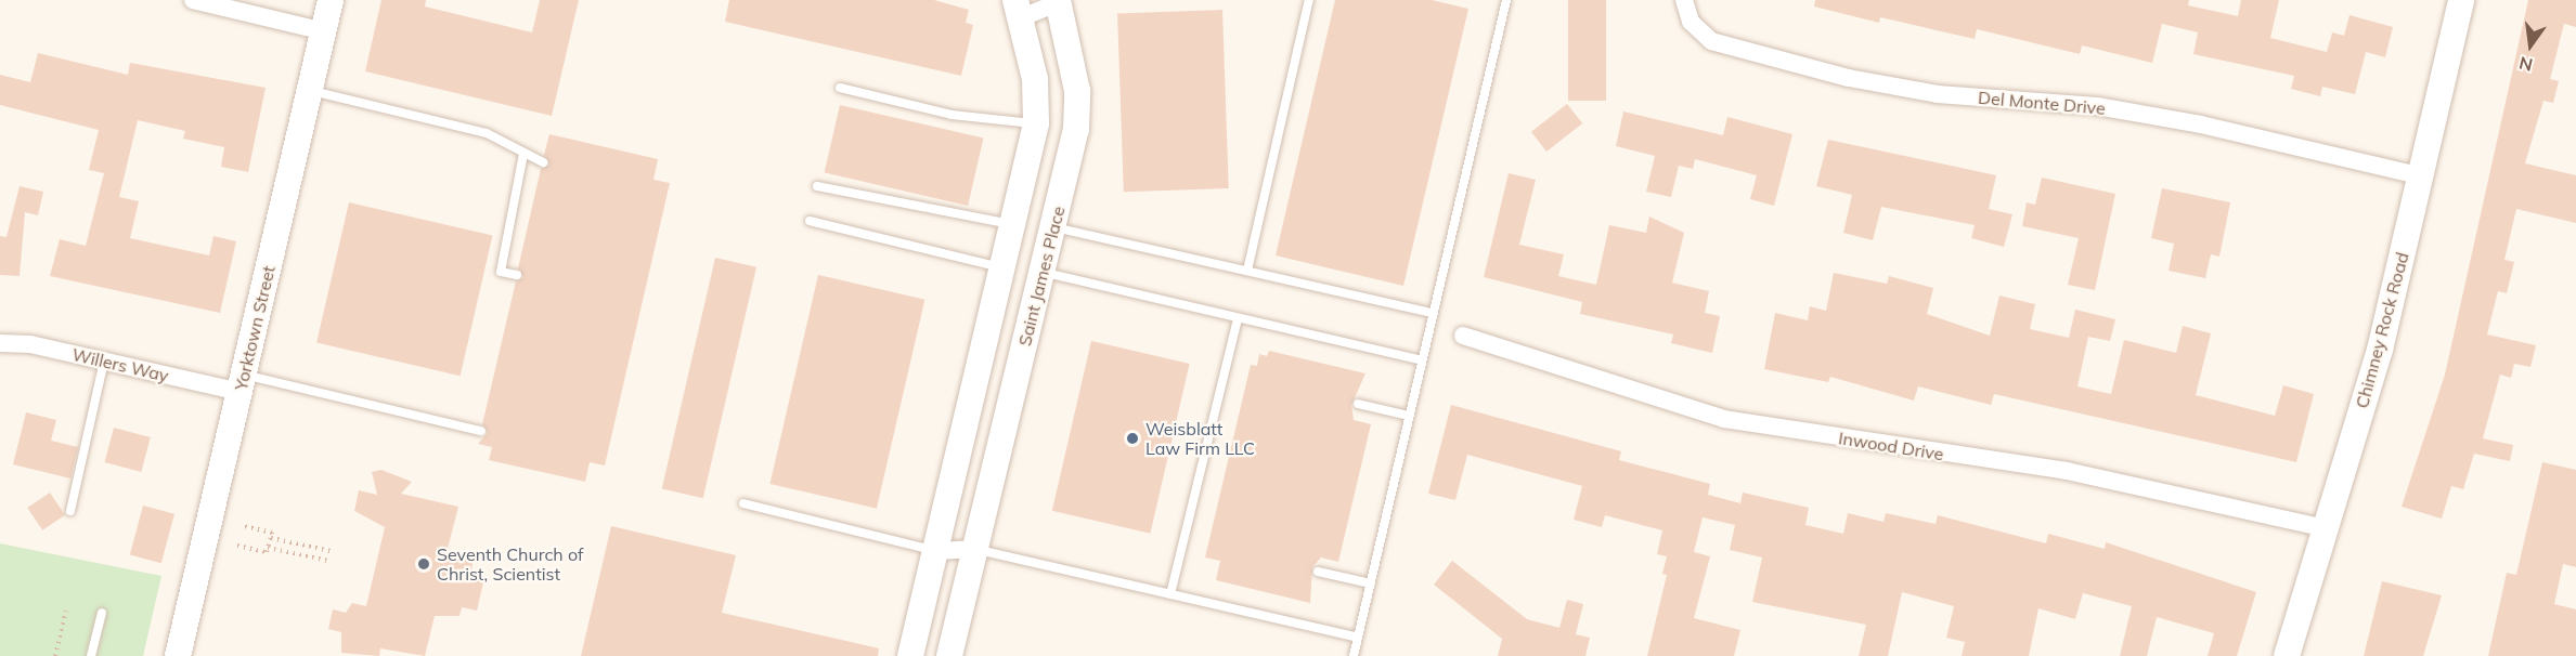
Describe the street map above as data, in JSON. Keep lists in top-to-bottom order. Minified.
{"streets":{"street":["Del Monte Drive","Saint James Place","Yorktown Street","Chimney Rock Road","Willers Way","Inwood Drive"]},"crossings":[["Del Monte Drive","Chimney Rock Road"],["Yorktown Street","Willers Way"],["Chimney Rock Road","Inwood Drive"]],"places":["Weisblatt Law Firm LLC","Seventh Church of Christ, Scientist"],"north":"bottom"}
